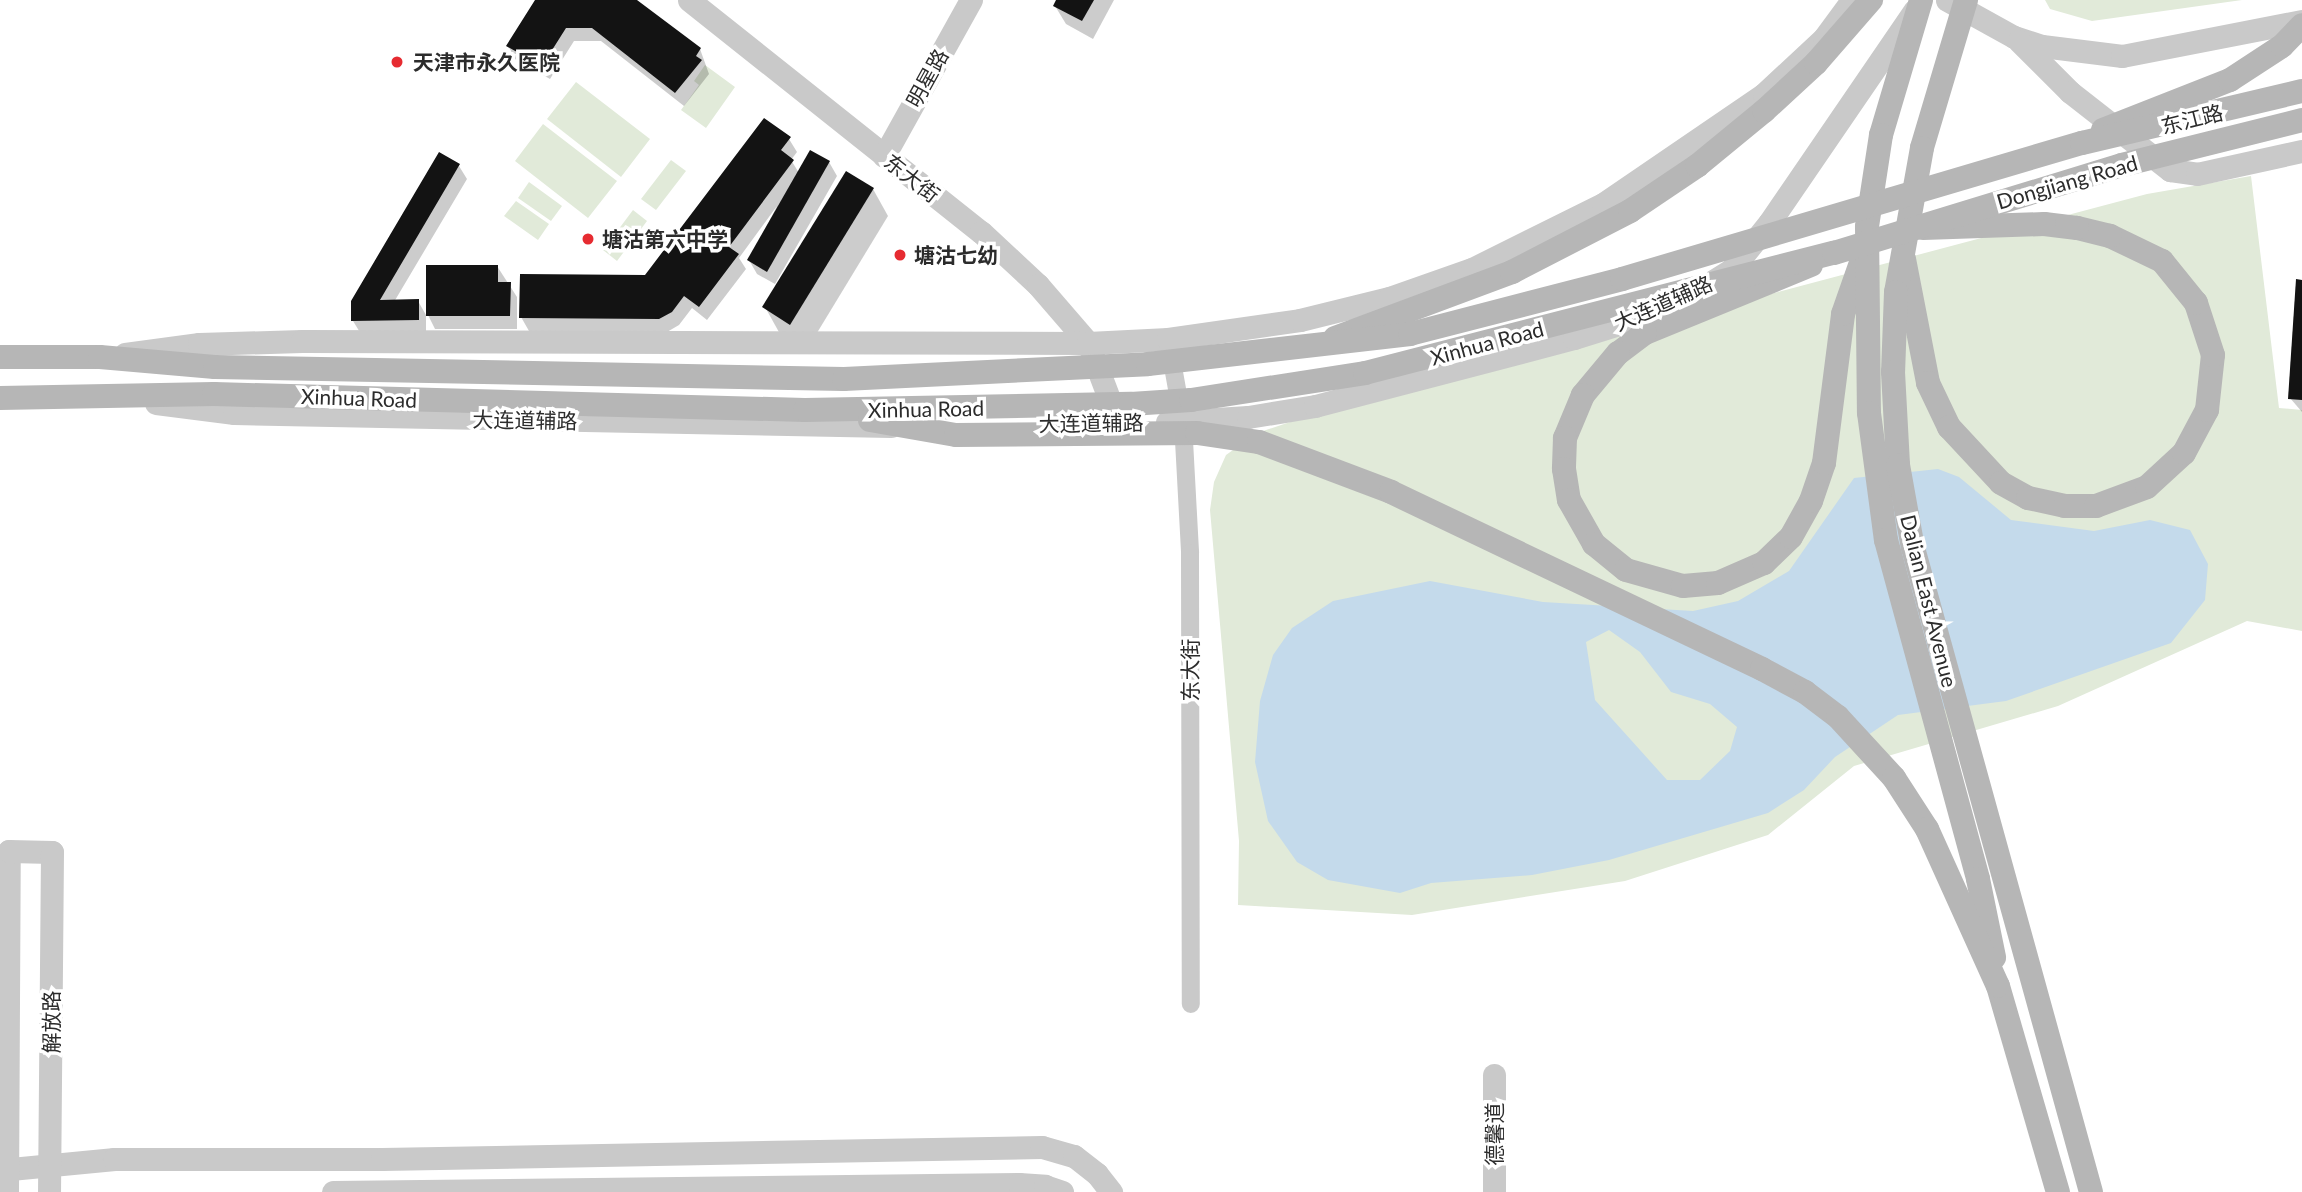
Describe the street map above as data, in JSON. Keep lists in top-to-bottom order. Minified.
{"streets":{"main road":["东江路","Dongjiang Road","Xinhua Road","Dalian East Avenue"],"street":["明星路","东大街","大连道辅路","解放路","德馨道"]},"crossings":[["明星路","东大街"],["东江路","Dongjiang Road"],["东大街","大连道辅路"],["Dongjiang Road","Xinhua Road"],["大连道辅路","Xinhua Road"],["大连道辅路","Dalian East Avenue"]],"places":["天津市永久医院","塘沽第六中学","塘沽七幼"]}
